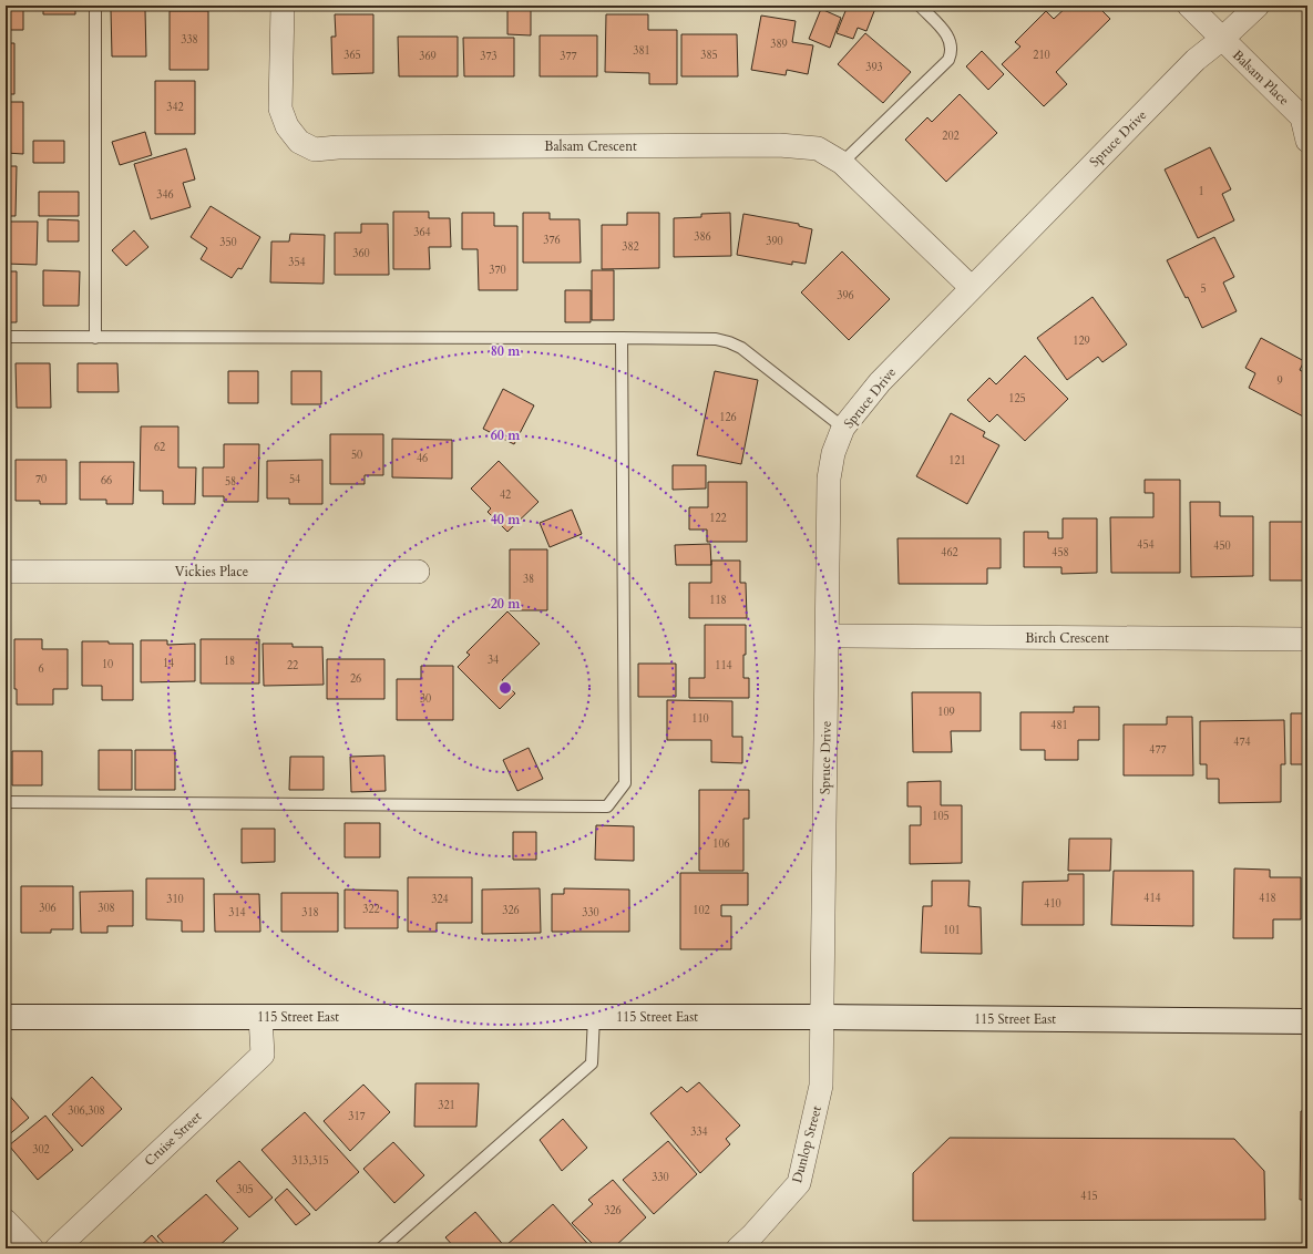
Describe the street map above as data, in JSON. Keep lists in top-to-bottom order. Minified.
{"streets":{"street":["Balsam Place","Spruce Drive","Balsam Crescent","Vickies Place","Birch Crescent","115 Street East","Cruise Street","Dunlop Street"]},"crossings":[["Balsam Place","Spruce Drive"],["Spruce Drive","Balsam Crescent"],["Spruce Drive","Birch Crescent"],["Spruce Drive","115 Street East"],["Spruce Drive","Dunlop Street"],["115 Street East","Cruise Street"],["115 Street East","Dunlop Street"]],"house_numbers":["338","389","381","365","385","210","369","373","377","393","342","202","1","346","364","386","376","390","350","382","360","354","370","5","396","129","9","125","126","62","50","46","121","70","54","66","58","42","122","454","450","462","458","38","118","34","18","14","10","22","114","6","26","30","109","110","481","474","477","105","106","414","418","310","324","410","306","308","322","326","102","314","318","330","101","321","306,308","317","334","302","313,315","330","305","415","326"],"rings":["80 m","60 m","40 m","20 m"]}
